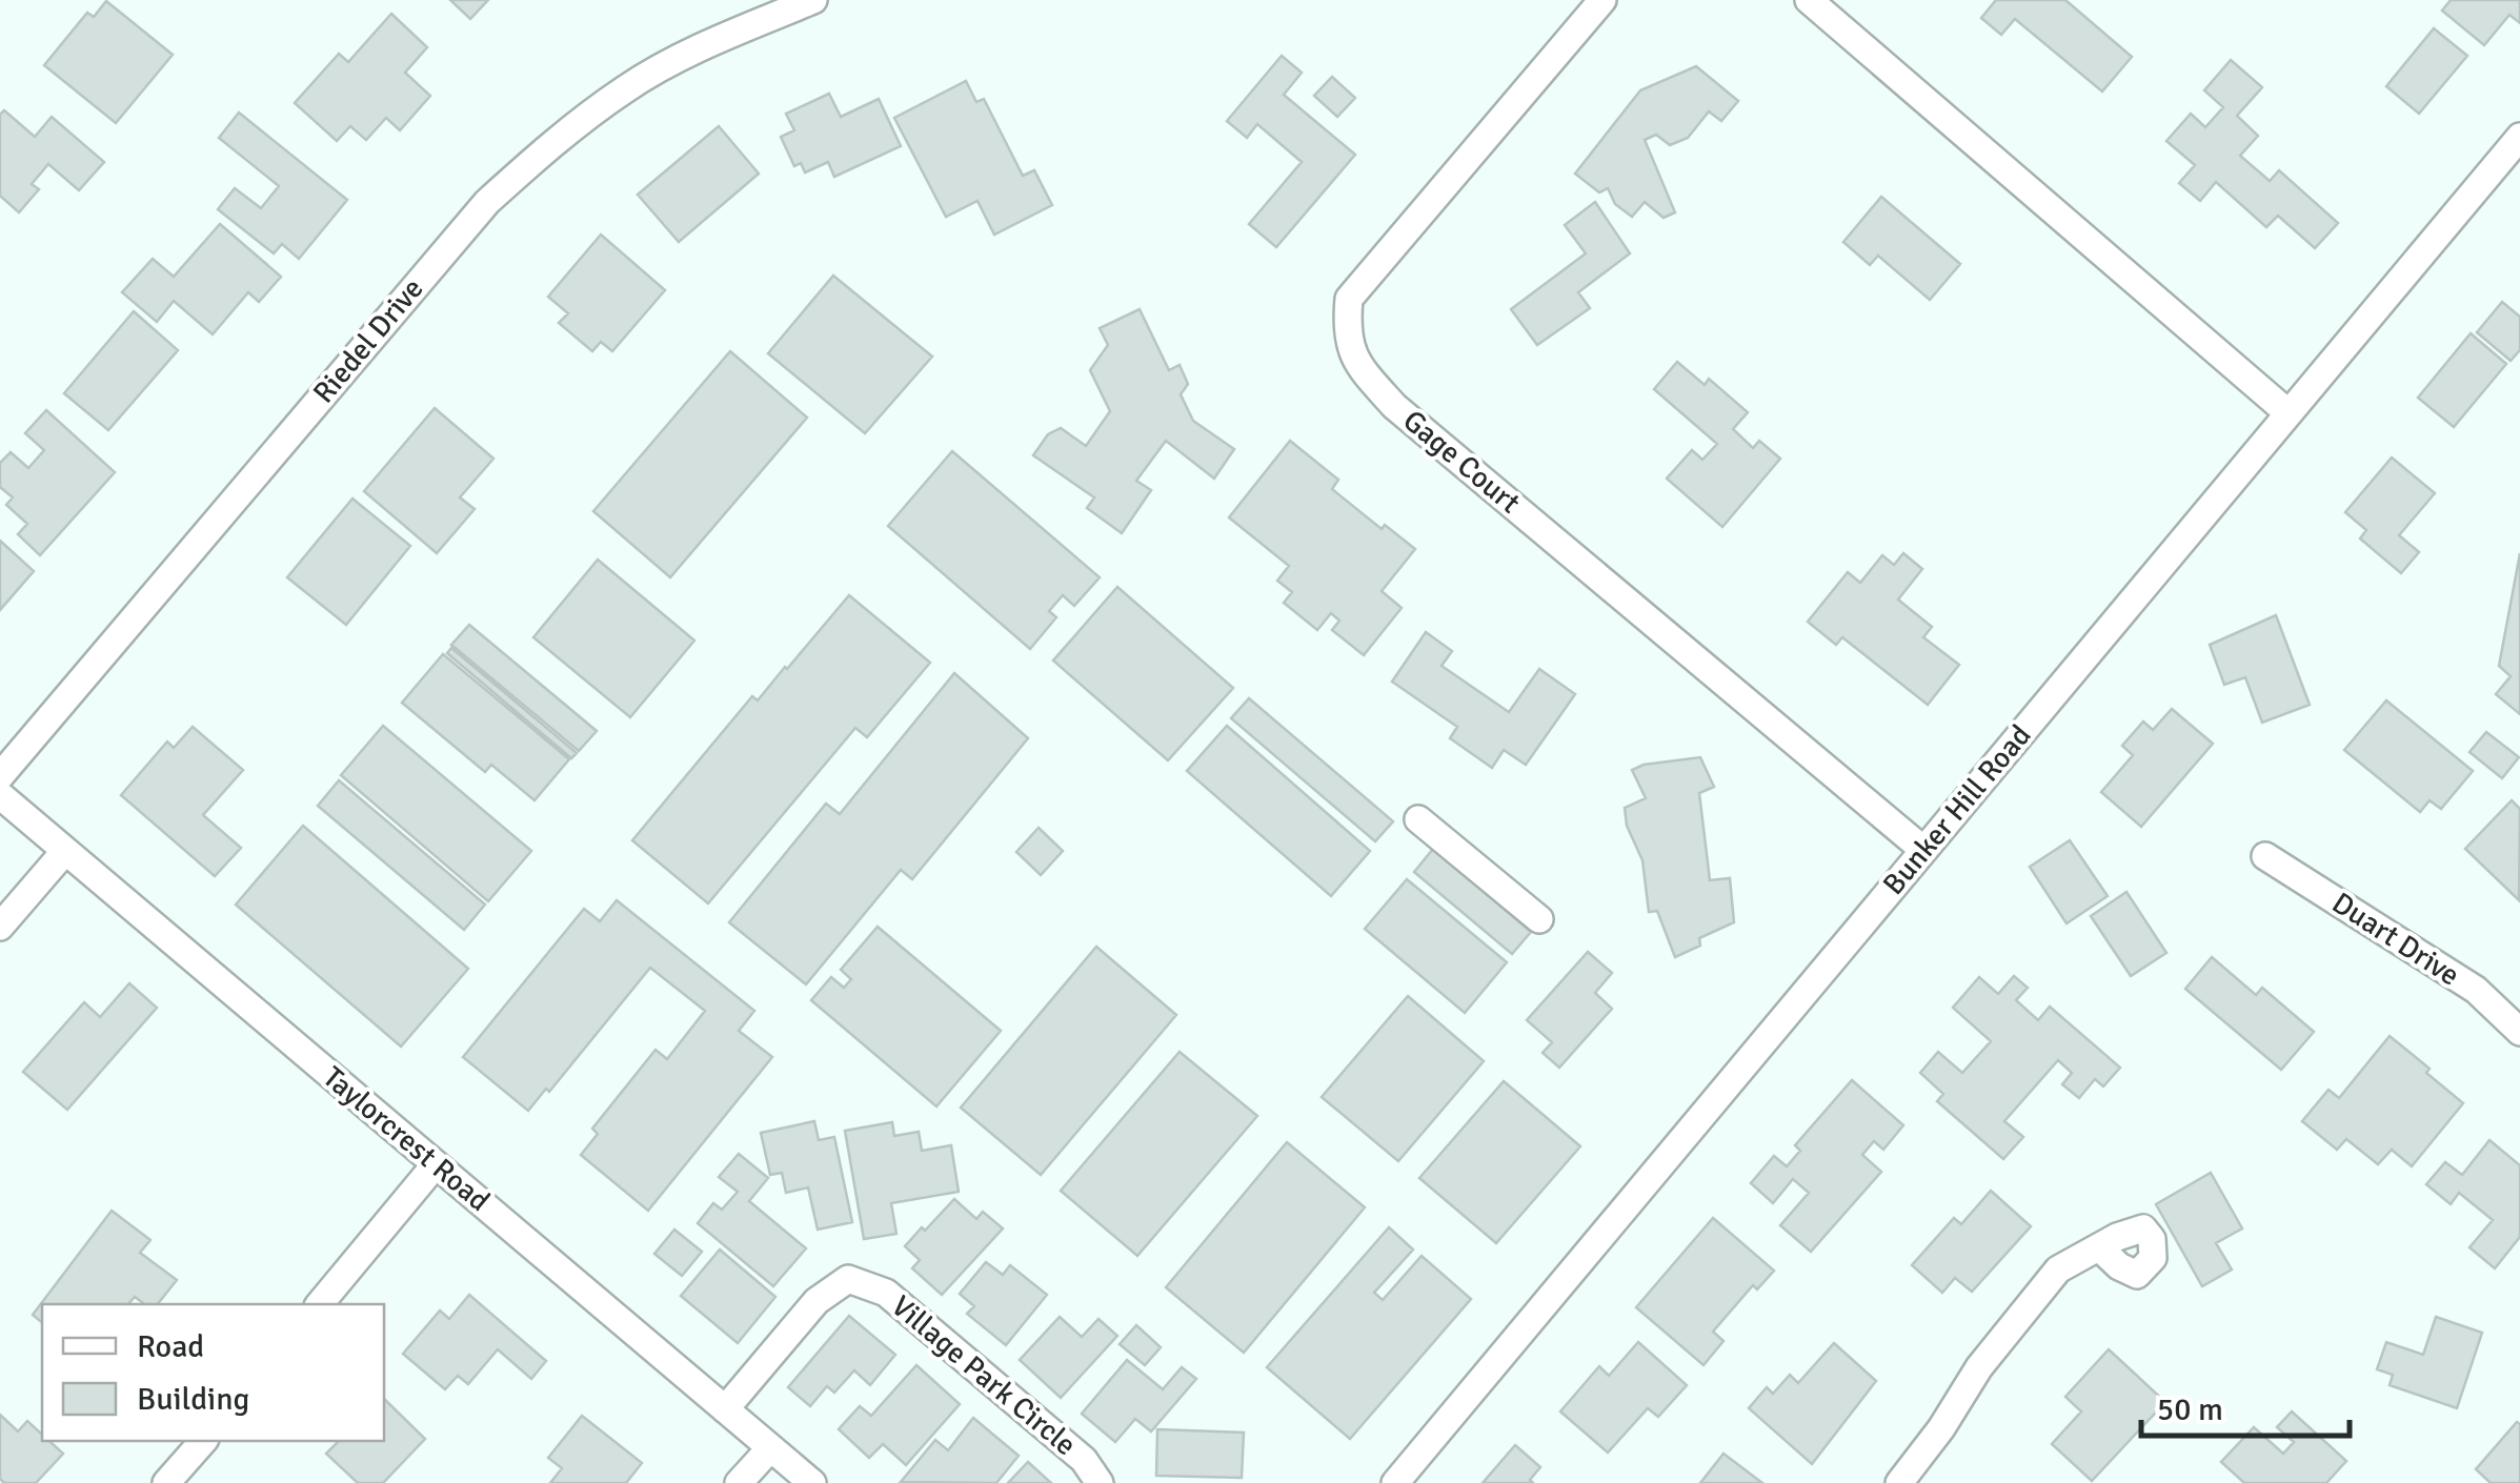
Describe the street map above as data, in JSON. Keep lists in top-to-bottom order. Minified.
{"streets":{"street":["Riedel Drive","Gage Court","Bunker Hill Road","Duart Drive","Taylorcrest Road","Village Park Circle"]},"crossings":[["Gage Court","Bunker Hill Road"],["Taylorcrest Road","Village Park Circle"]],"legend":["Road","Building"],"scale_bar":"50 m"}
